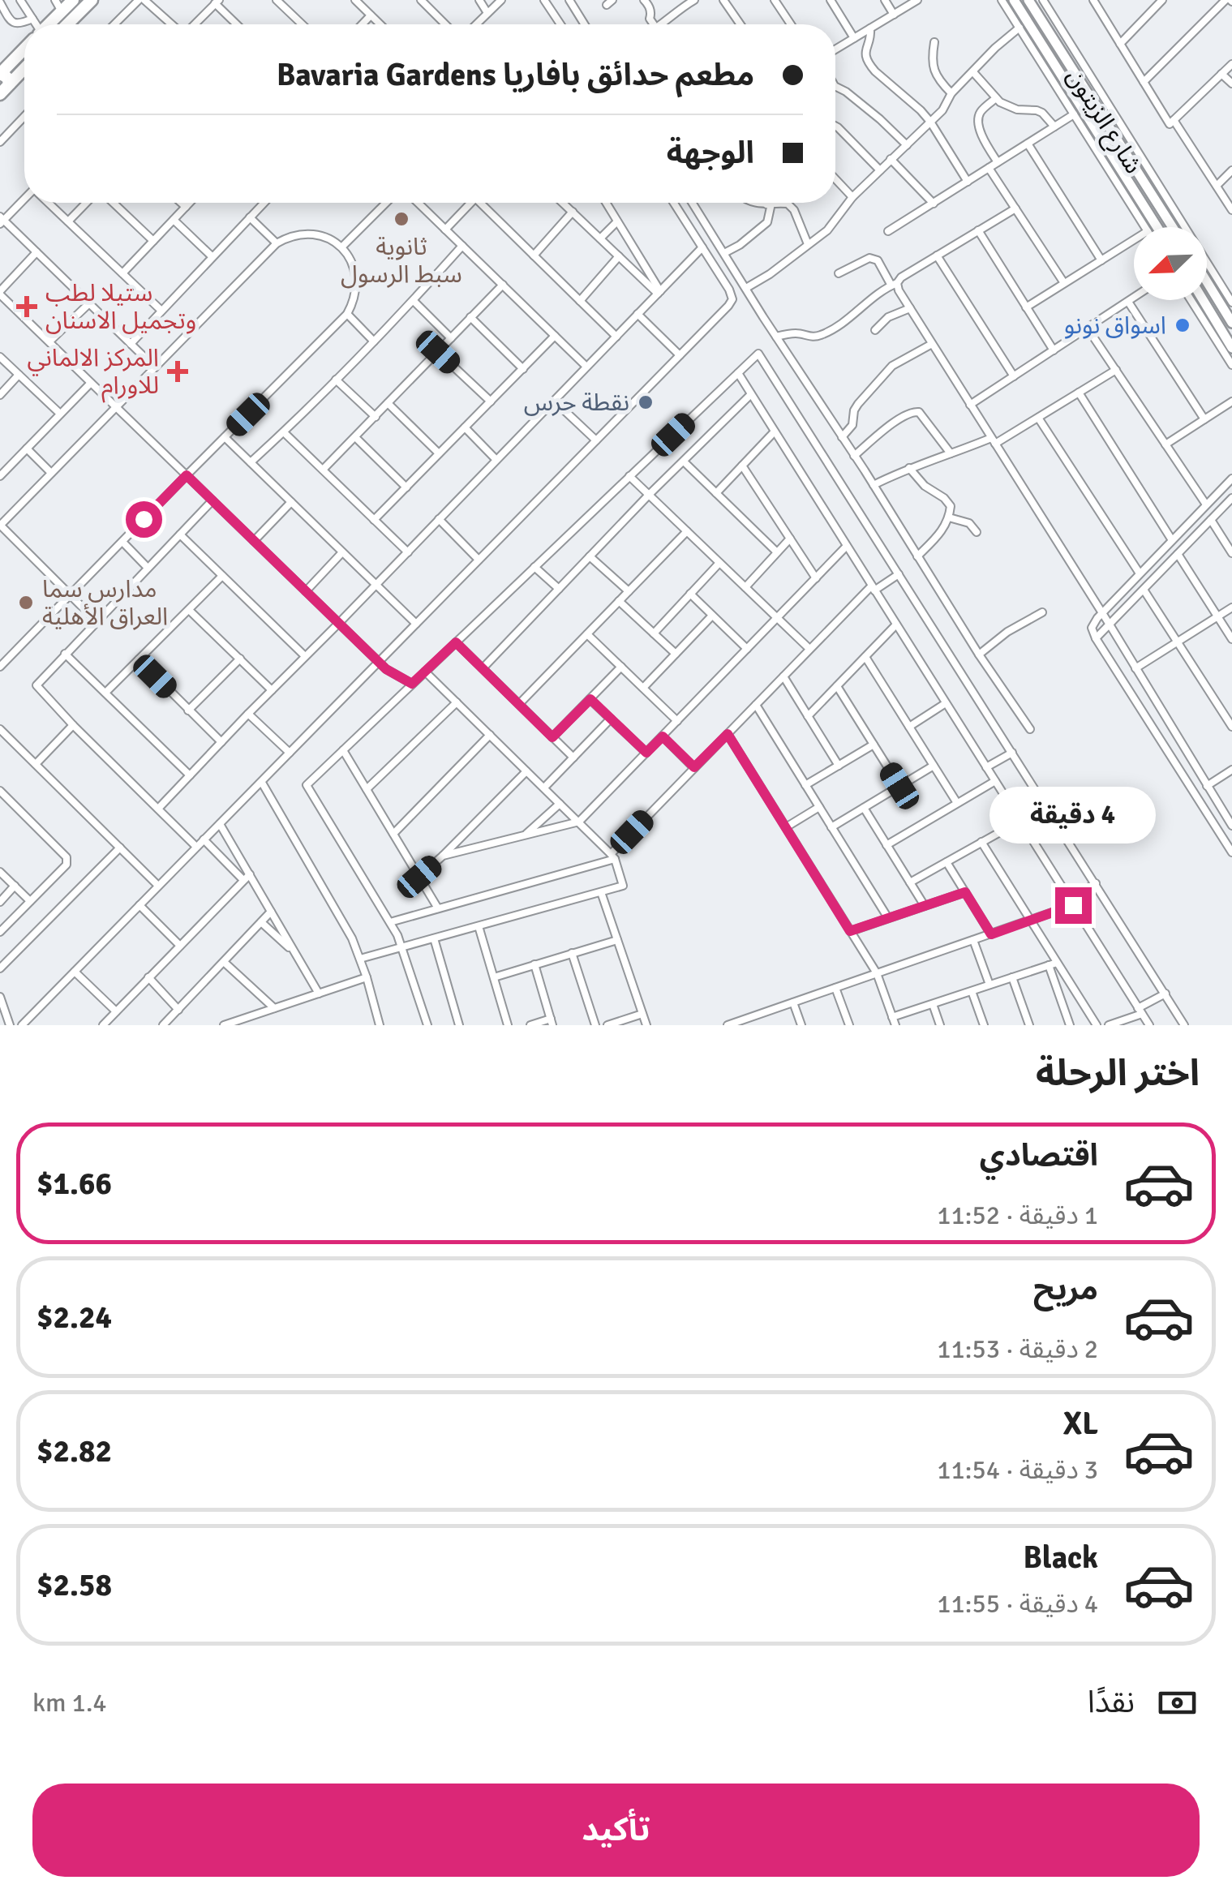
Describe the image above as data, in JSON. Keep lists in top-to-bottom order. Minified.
{"streets":{"main road":["شارع الزيتون"]},"places":{"other":["ثانوية سبط الرسول","اسواق نونو","نقطة حرس","مدارس سما العراق الأهلية"],"health":["ستيلا لطب وتجميل الاسنان","المركز الالماني للاورام"]},"north":"bottom left","page":{"banner":["مطعم حدائق بافاريا Bavaria Gardens","الوجهة"],"bubble":"4 دقيقة","heading":"اختر الرحلة","list":[{"name":"اقتصادي","note":"1 دقيقة · 11:52","value":"$1.66"},{"name":"مريح","note":"2 دقيقة · 11:53","value":"$2.24"},{"name":"XL","note":"3 دقيقة · 11:54","value":"$2.82"},{"name":"Black","note":"4 دقيقة · 11:55","value":"$2.58"}],"pay":["نقدًا","1.4 km"],"buttons":"تأكيد"}}
